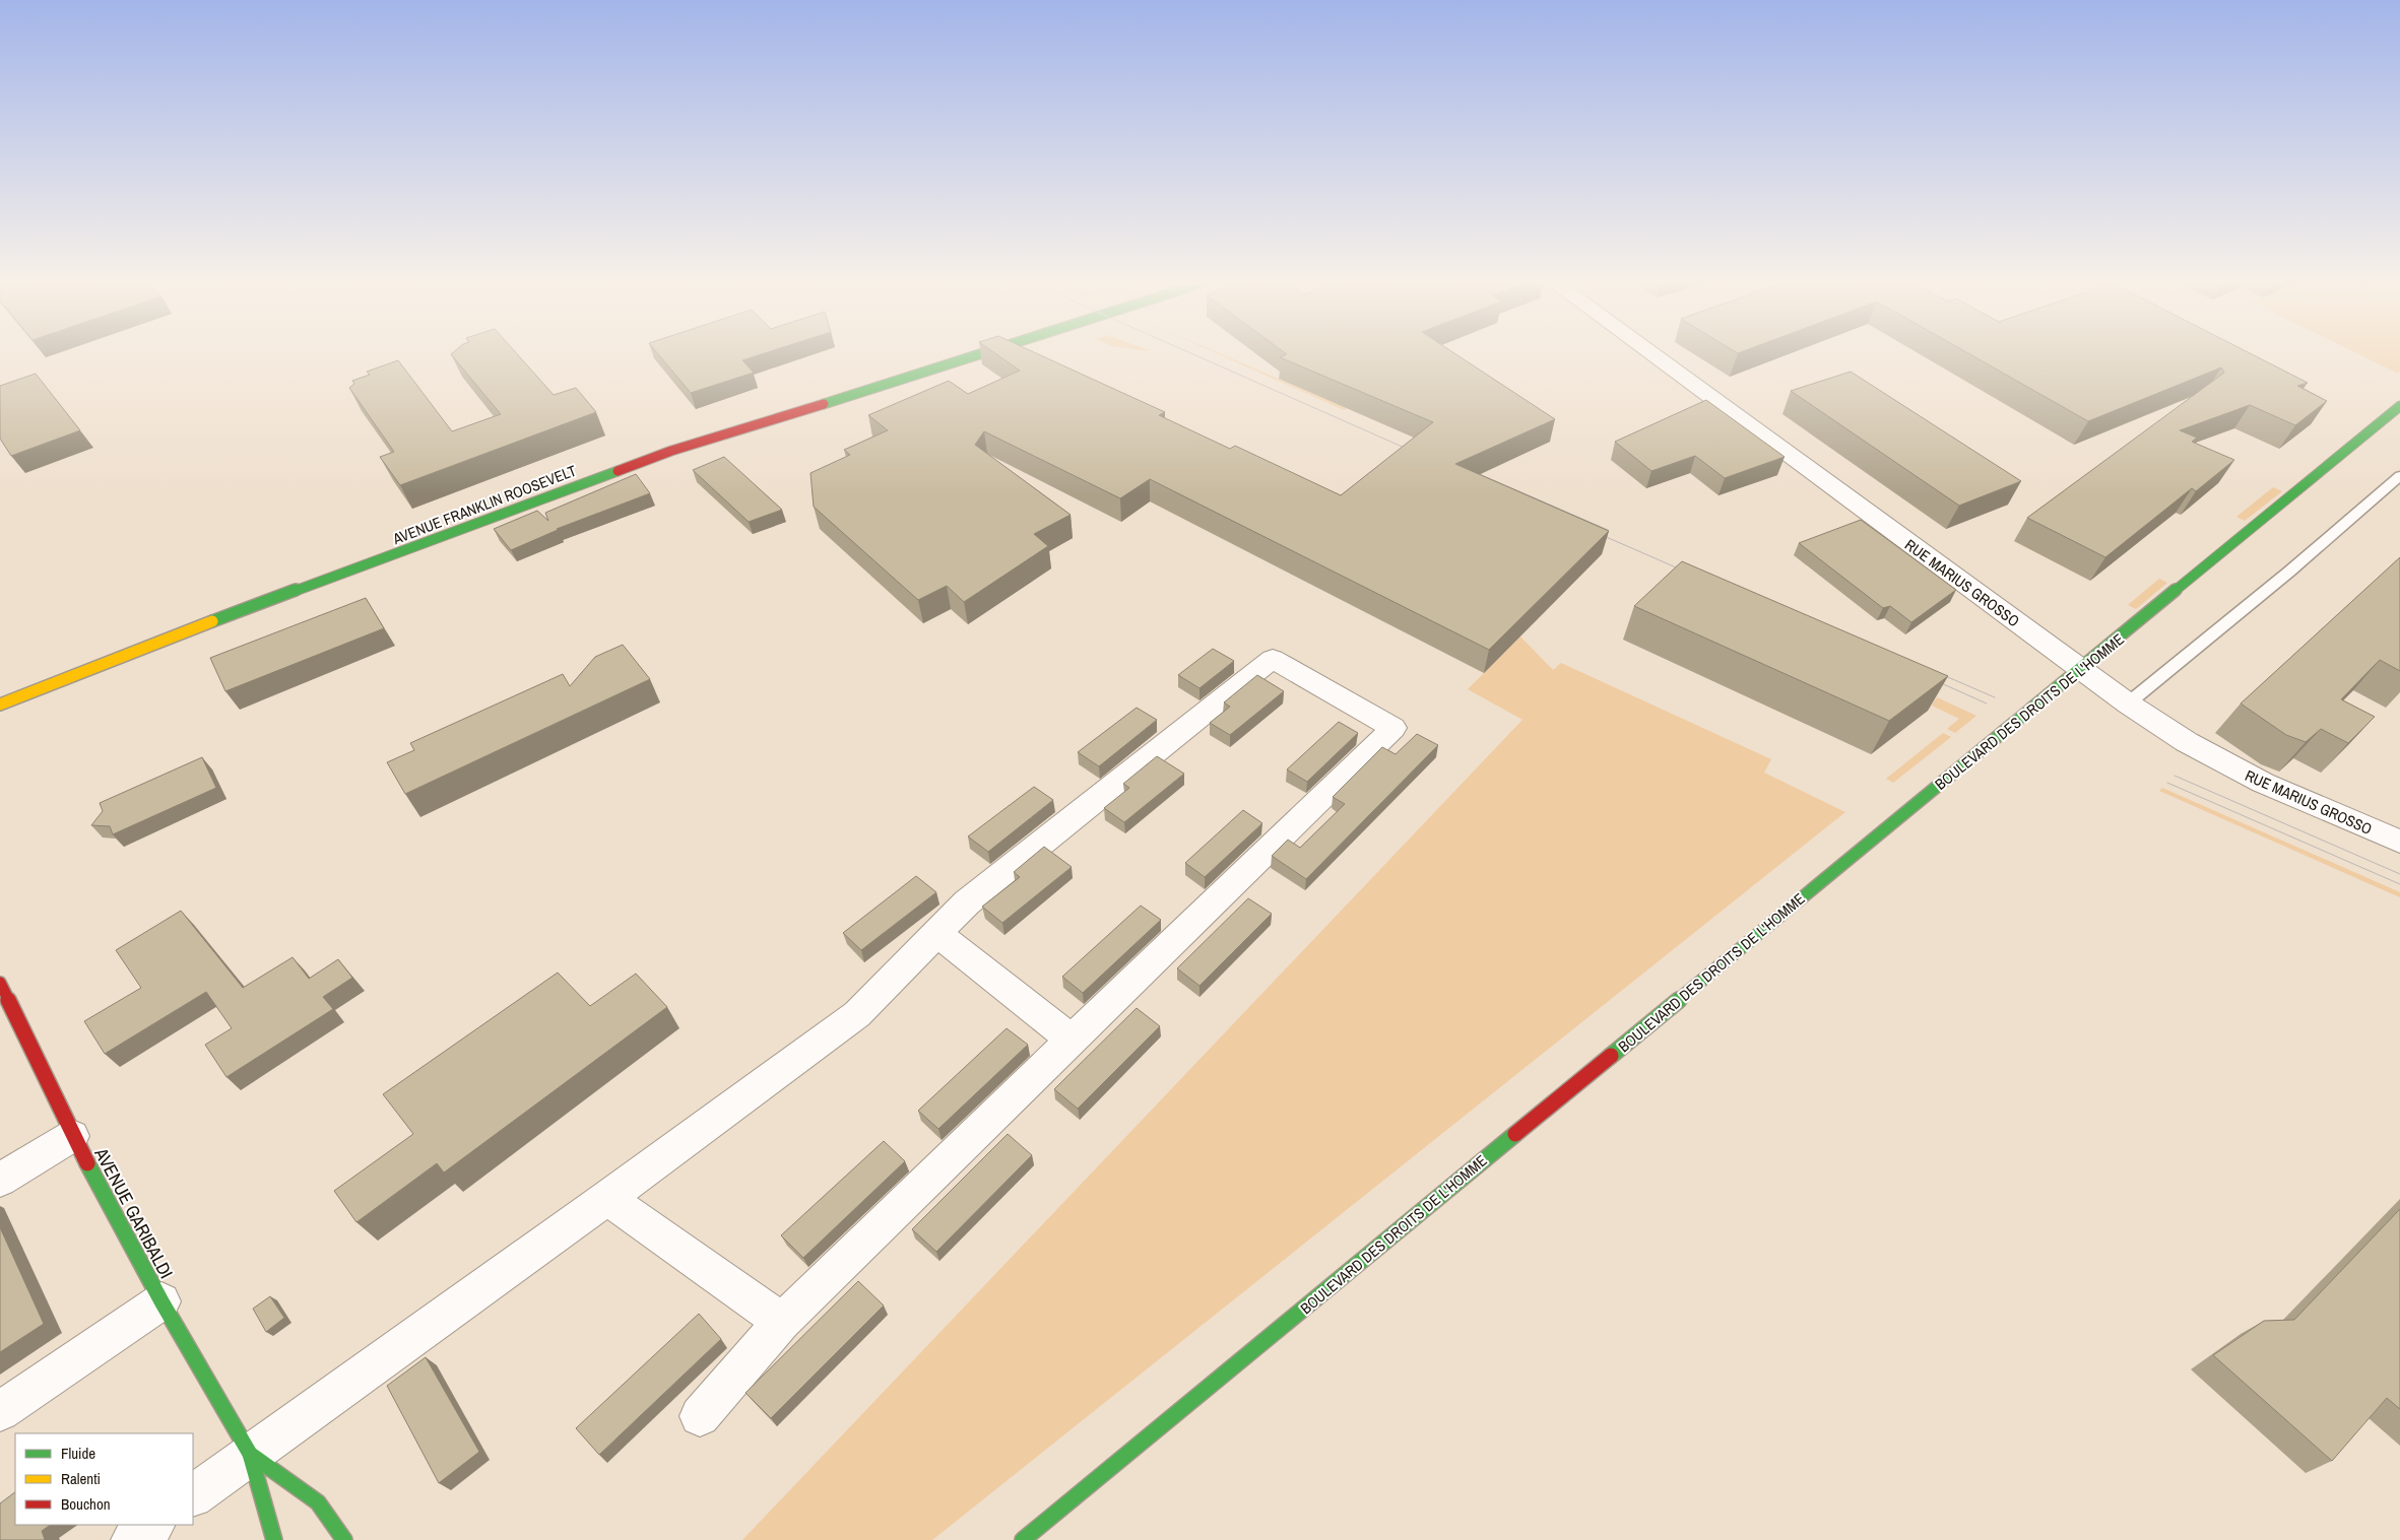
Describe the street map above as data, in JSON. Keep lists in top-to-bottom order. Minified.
{"streets":{"main road":["AVENUE FRANKLIN ROOSEVELT","BOULEVARD DES DROITS DE L'HOMME","AVENUE GARIBALDI"],"street":["RUE MARIUS GROSSO"]},"crossings":[["RUE MARIUS GROSSO","BOULEVARD DES DROITS DE L'HOMME"]],"legend":["Fluide","Ralenti","Bouchon"]}
